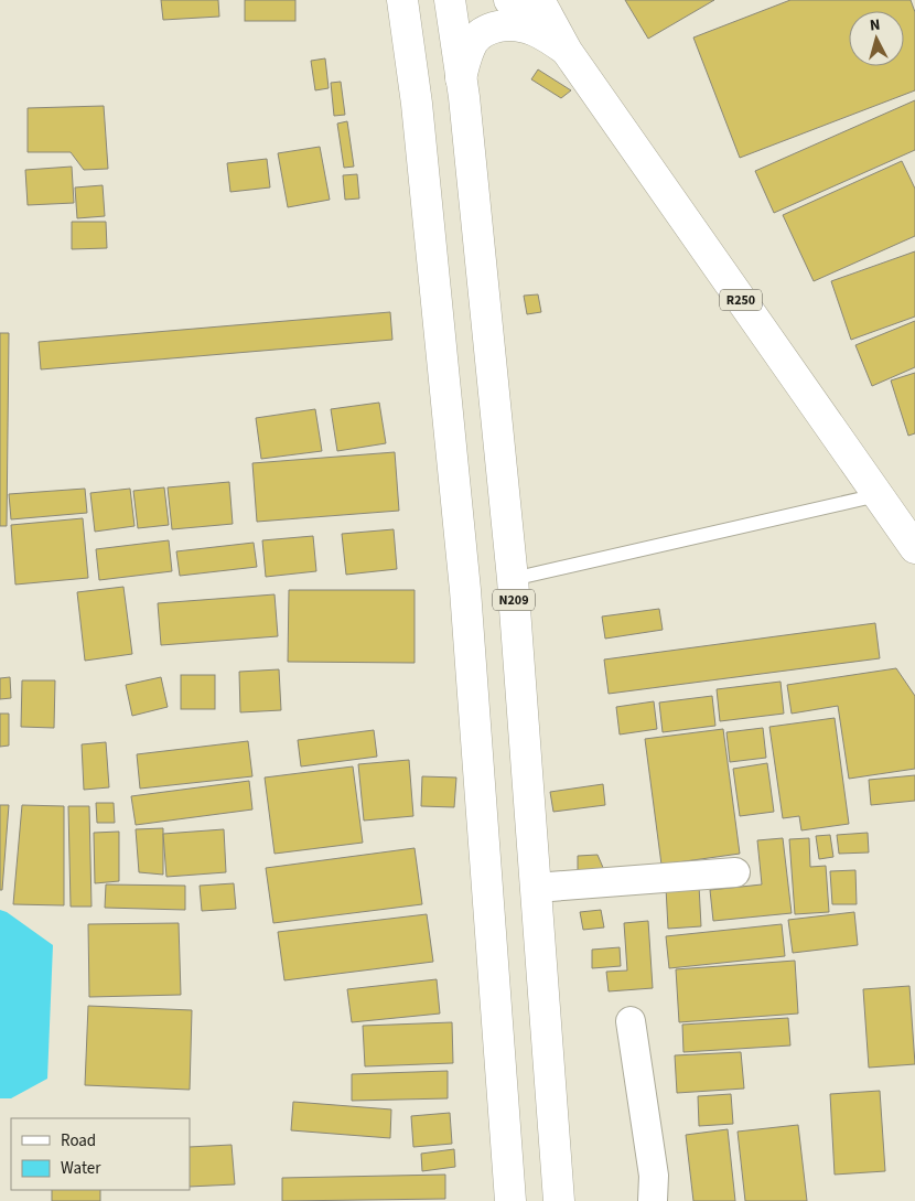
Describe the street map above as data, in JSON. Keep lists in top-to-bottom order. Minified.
{"streets":{"main road":["R250","N209"]},"legend":["Road","Water"],"north":"top"}
